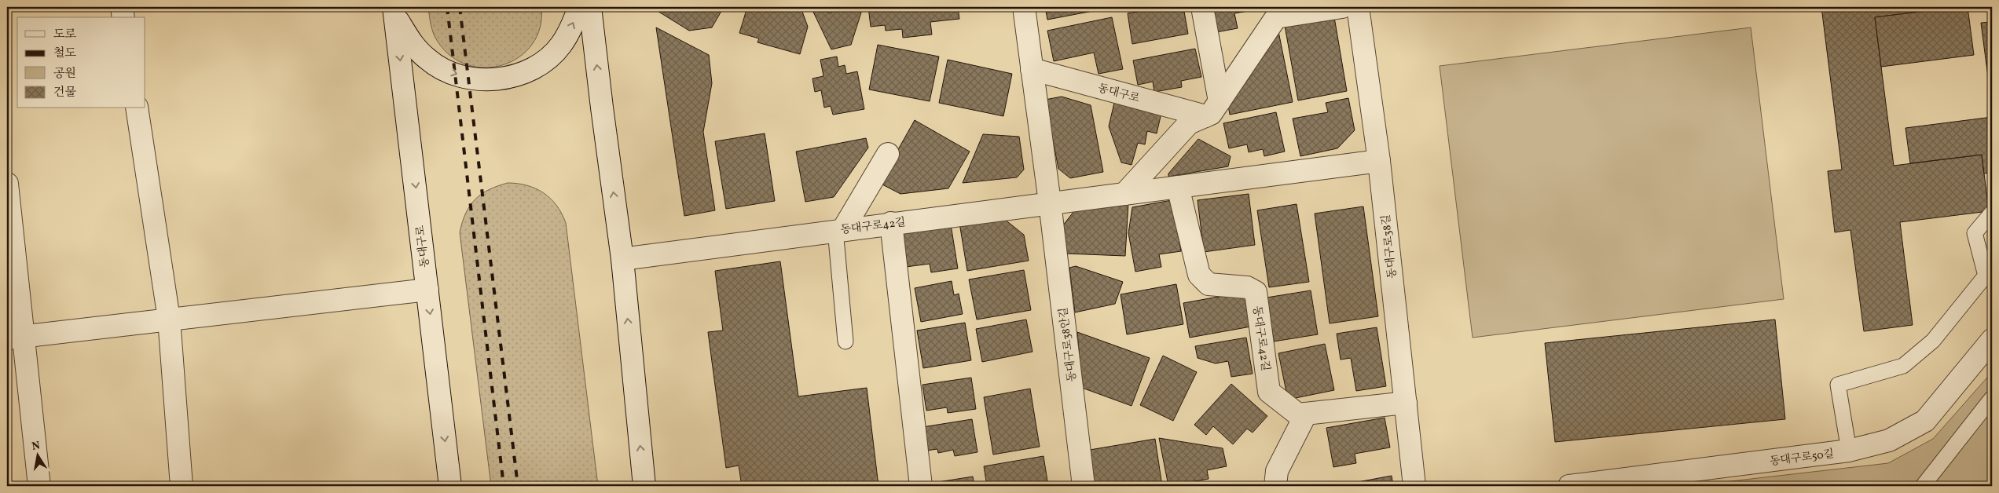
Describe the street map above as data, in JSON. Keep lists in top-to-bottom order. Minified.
{"streets":{"street":["동대구로","동대구로42길","동대구로38길","동대구로38안길","동대구로50길"]},"crossings":[["동대구로42길","동대구로38길"],["동대구로42길","동대구로38안길"]],"one_way":["동대구로"],"legend":["도로","철도","공원","건물"],"north":"top"}
